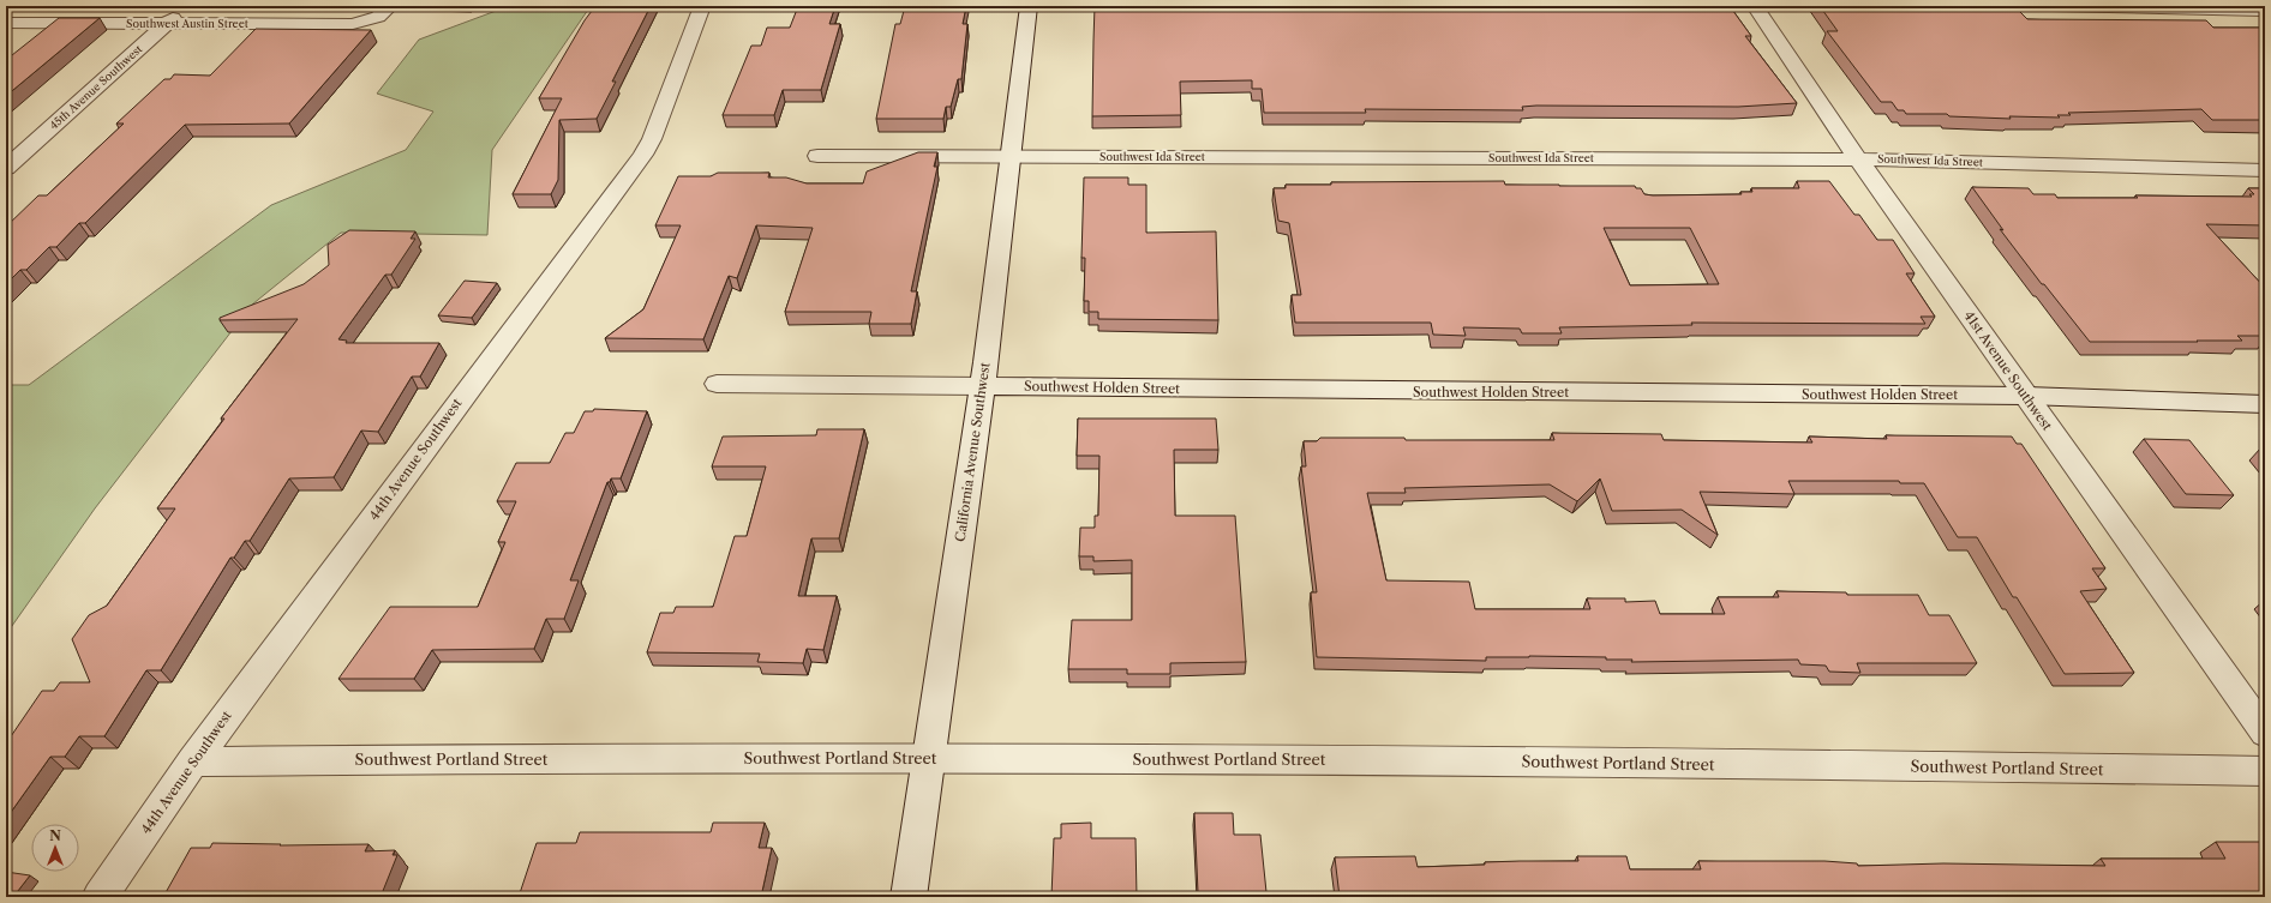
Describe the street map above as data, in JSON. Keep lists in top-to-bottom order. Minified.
{"streets":{"street":["Southwest Austin Street","45th Avenue Southwest","Southwest Ida Street","41st Avenue Southwest","Southwest Holden Street","California Avenue Southwest","44th Avenue Southwest","Southwest Portland Street"]},"crossings":[["Southwest Austin Street","45th Avenue Southwest"],["Southwest Ida Street","41st Avenue Southwest"],["Southwest Ida Street","California Avenue Southwest"],["41st Avenue Southwest","Southwest Holden Street"],["Southwest Holden Street","California Avenue Southwest"],["California Avenue Southwest","Southwest Portland Street"],["44th Avenue Southwest","Southwest Portland Street"]],"north":"top"}
